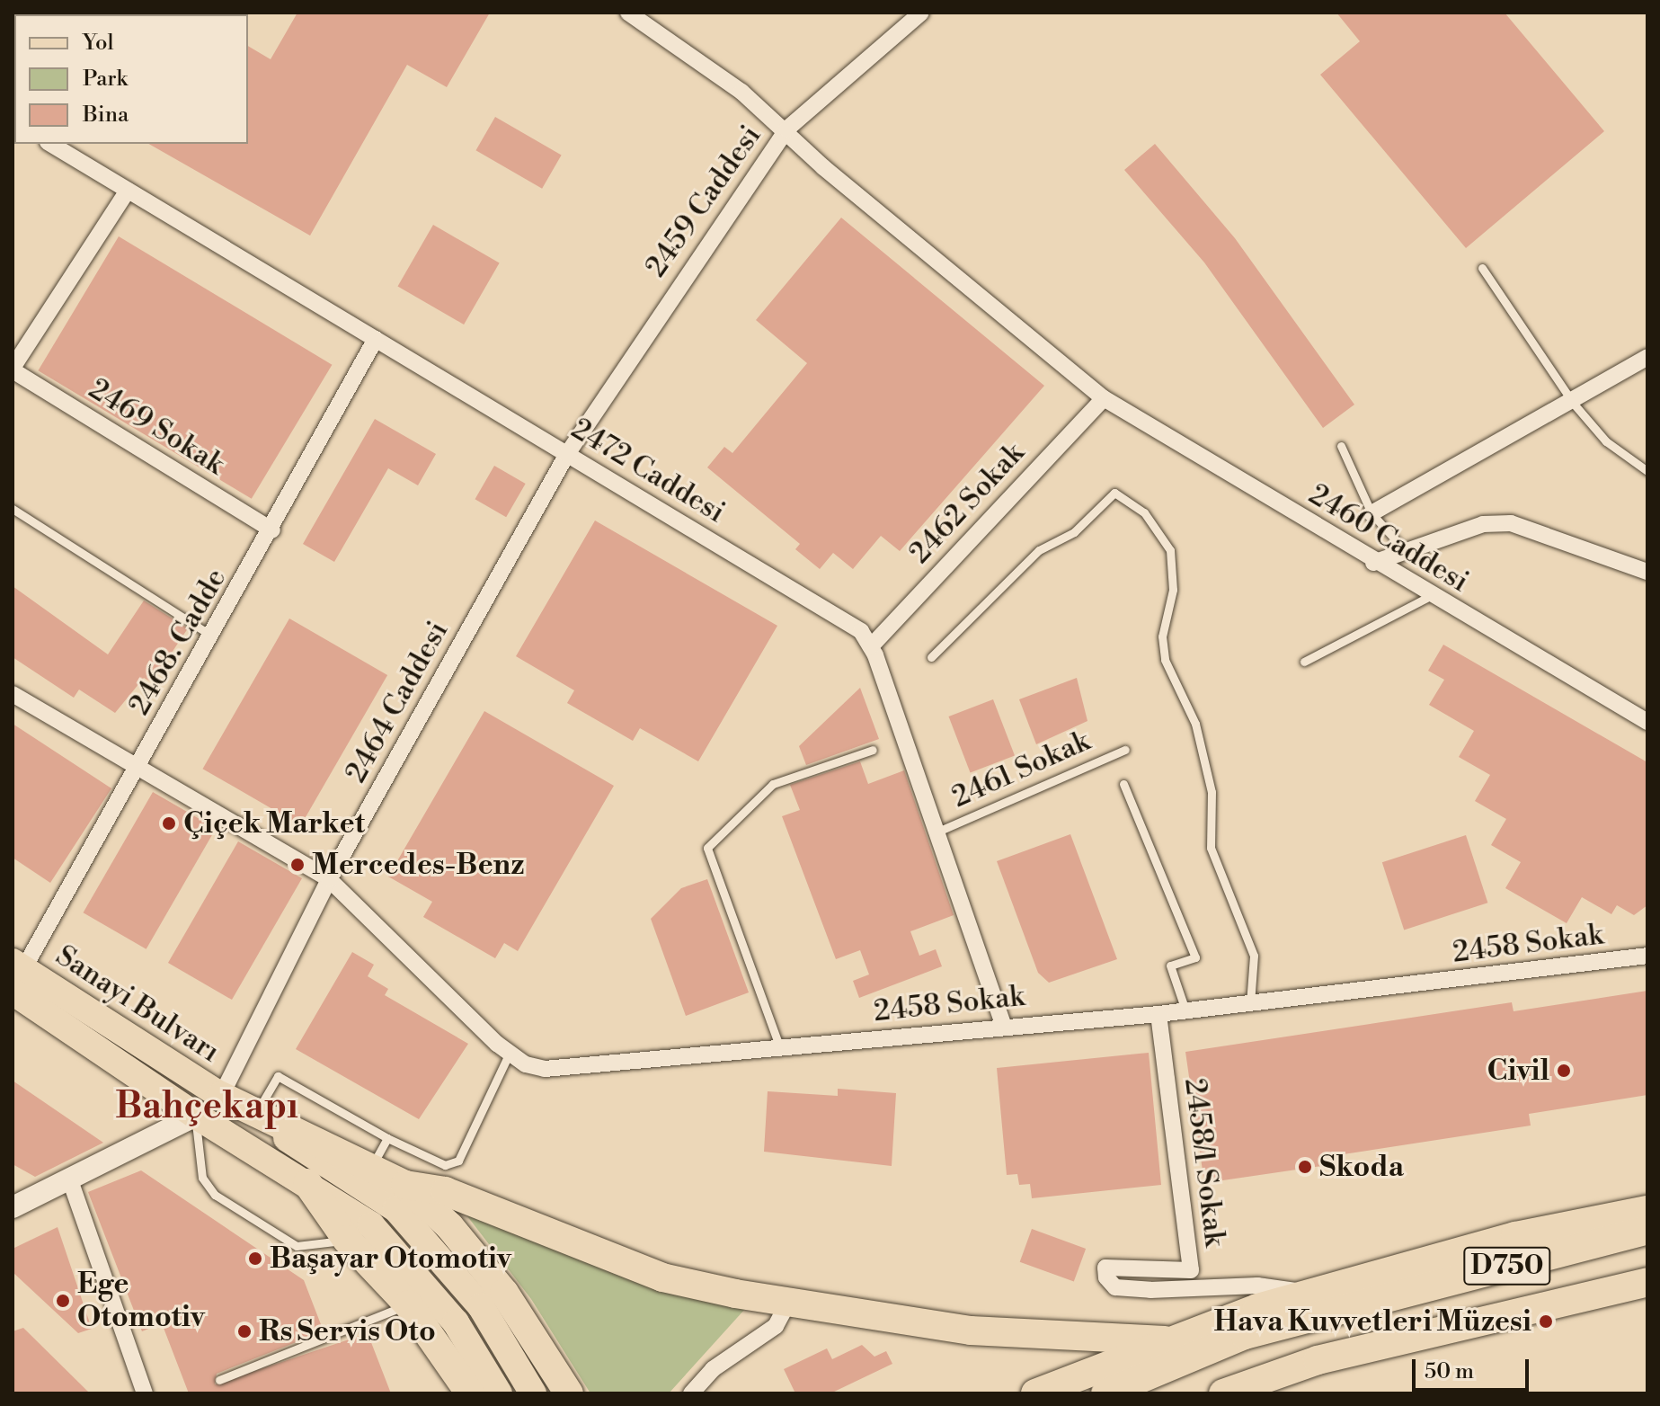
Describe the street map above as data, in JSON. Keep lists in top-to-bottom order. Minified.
{"streets":{"highway":["D750"],"main road":["Sanayi Bulvarı"],"street":["2459 Caddesi","2469 Sokak","2472 Caddesi","2462 Sokak","2460 Caddesi","2468. Cadde","2464 Caddesi","2458 Sokak","2458/1 Sokak"],"lane":["2461 Sokak"]},"crossings":[["2459 Caddesi","2472 Caddesi"],["2459 Caddesi","2460 Caddesi"],["2459 Caddesi","2464 Caddesi"],["2469 Sokak","2468. Cadde"],["2472 Caddesi","2462 Sokak"],["2472 Caddesi","2468. Cadde"],["2472 Caddesi","2464 Caddesi"],["2472 Caddesi","2461 Sokak"],["2472 Caddesi","2458 Sokak"],["2462 Sokak","2460 Caddesi"],["2468. Cadde","2458 Sokak"],["2468. Cadde","Sanayi Bulvarı"],["2464 Caddesi","2458 Sokak"],["2464 Caddesi","Sanayi Bulvarı"],["2458 Sokak","2458/1 Sokak"],["2458/1 Sokak","D750"]],"districts":["Bahçekapı"],"places":["Çiçek Market","Mercedes-Benz","Civil","Skoda","Başayar Otomotiv","Ege Otomotiv","Hava Kuvvetleri Müzesi","Rs Servis Oto"],"legend":["Yol","Park","Bina"],"scale_bar":"50 m"}
